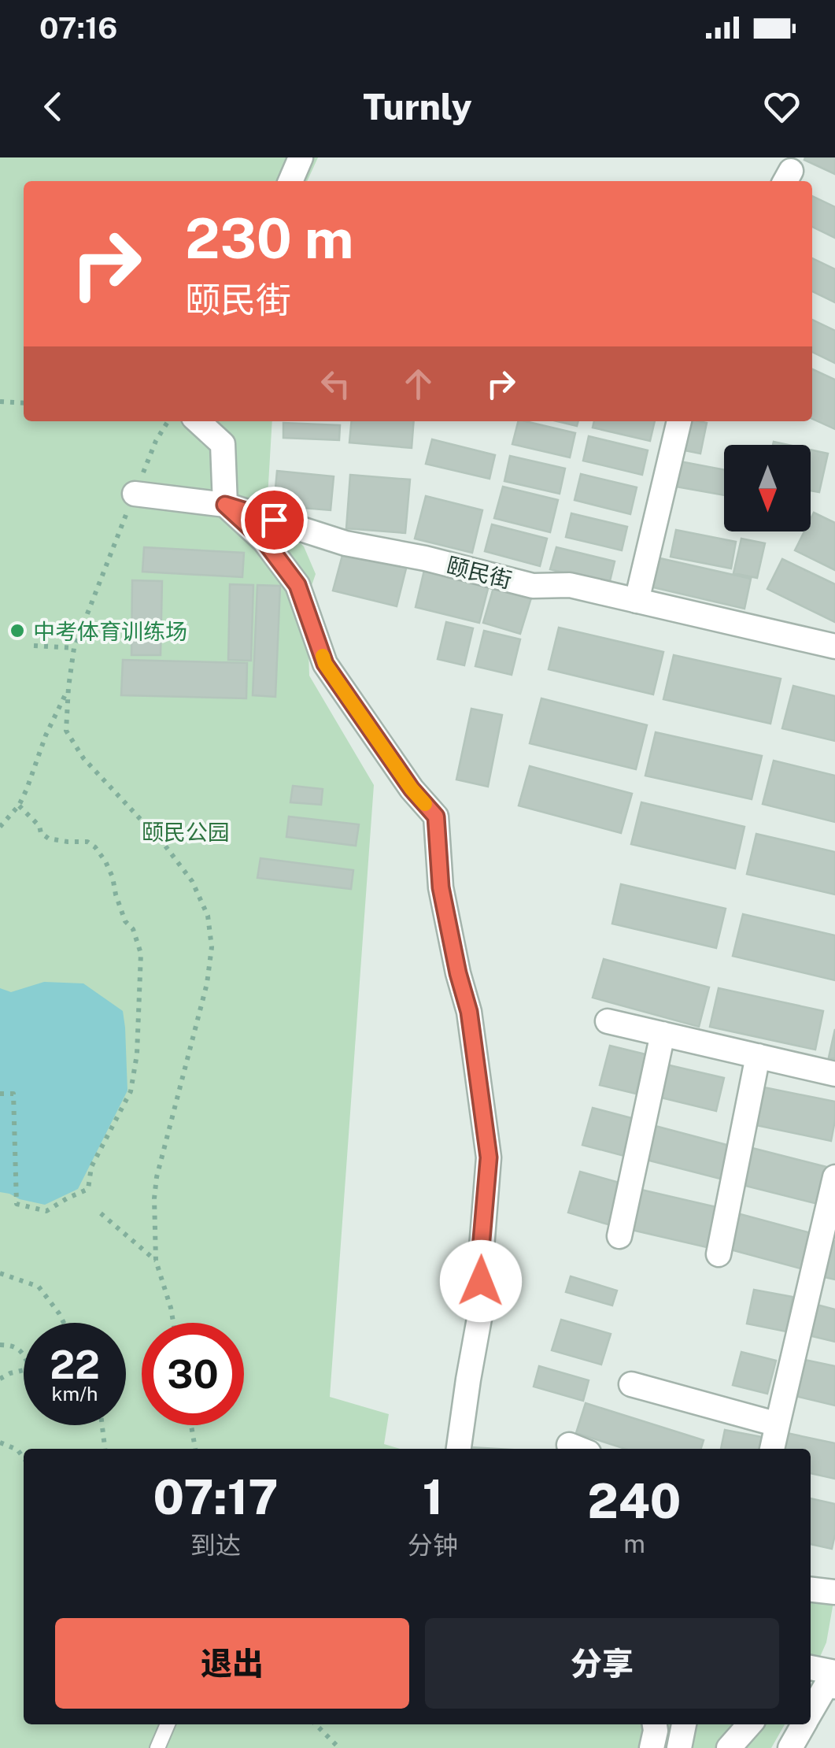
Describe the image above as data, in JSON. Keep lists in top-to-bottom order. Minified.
{"streets":{"street":["颐民街"]},"parks":["颐民公园"],"places":["中考体育训练场"],"north":"bottom","page":{"status":"07:16","header":"Turnly","turn":["230 m","颐民街"],"speed":"22 km/h","limit":"30","eta":["07:17","到达","1","分钟","240","m"],"buttons":["退出","分享"]}}
